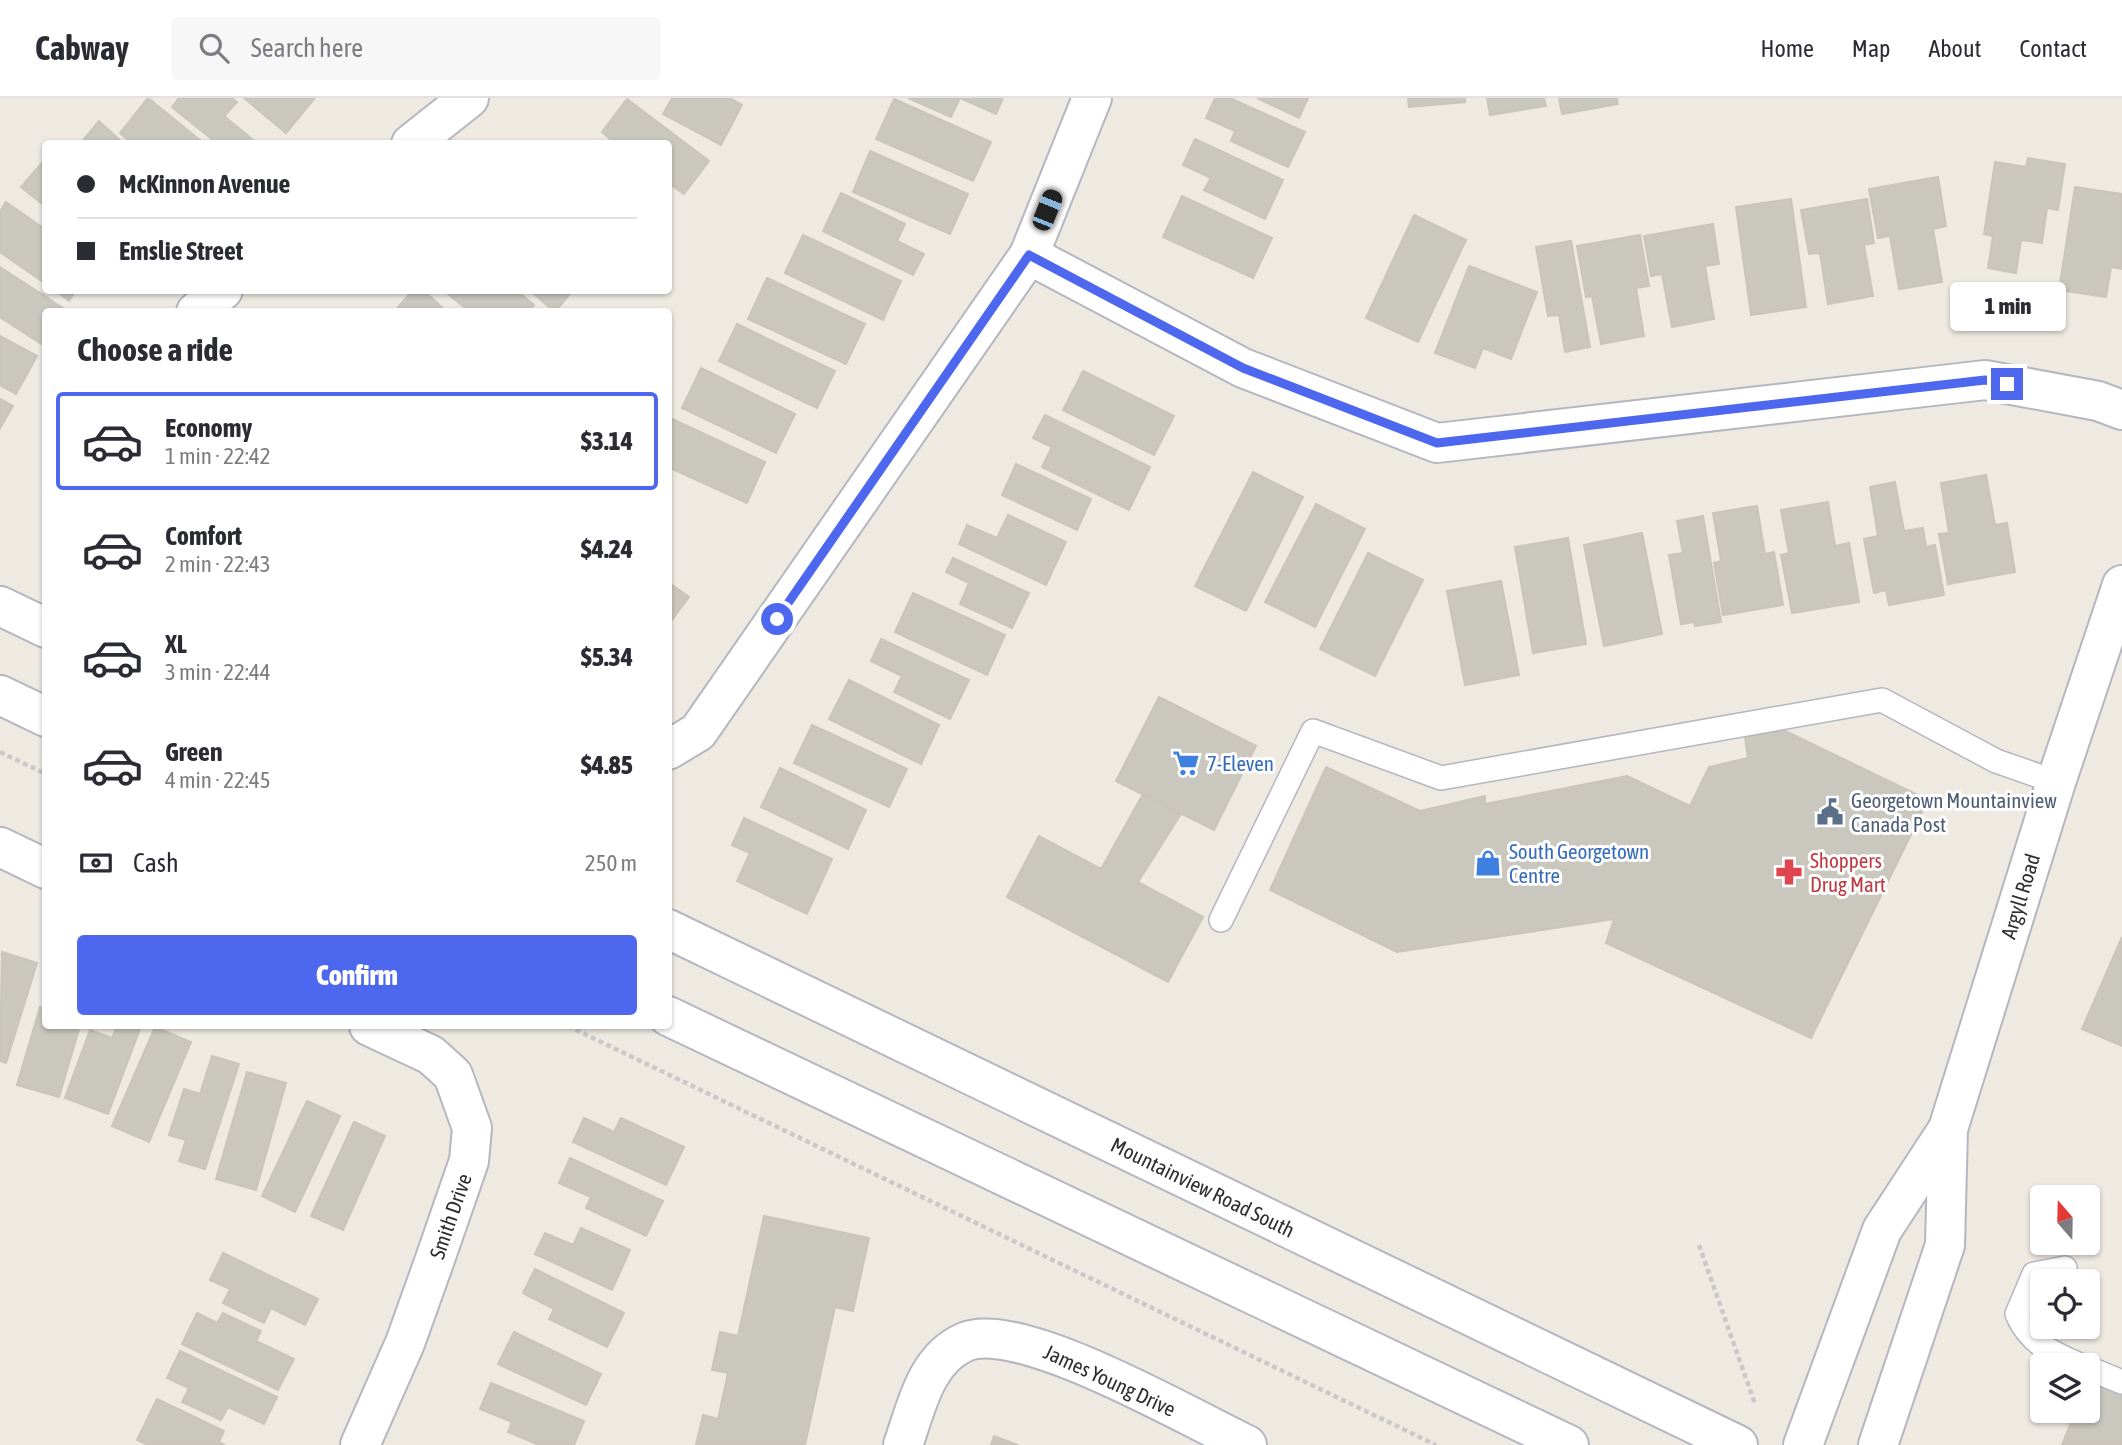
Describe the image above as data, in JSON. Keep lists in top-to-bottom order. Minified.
{"streets":{"street":["Argyll Road","Mountainview Road South","Smith Drive","James Young Drive"]},"places":{"supermarket":["7-Eleven"],"public building":["Georgetown Mountainview Canada Post"],"shop":["South Georgetown Centre"],"pharmacy":["Shoppers Drug Mart"]},"north":"top","page":{"header":"Cabway","search":"Search here","nav":["Home","Map","About","Contact"],"banner":["McKinnon Avenue","Emslie Street"],"bubble":"1 min","heading":"Choose a ride","list":[{"name":"Economy","note":"1 min · 22:42","value":"$3.14"},{"name":"Comfort","note":"2 min · 22:43","value":"$4.24"},{"name":"XL","note":"3 min · 22:44","value":"$5.34"},{"name":"Green","note":"4 min · 22:45","value":"$4.85"}],"pay":["Cash","250 m"],"buttons":"Confirm"}}
